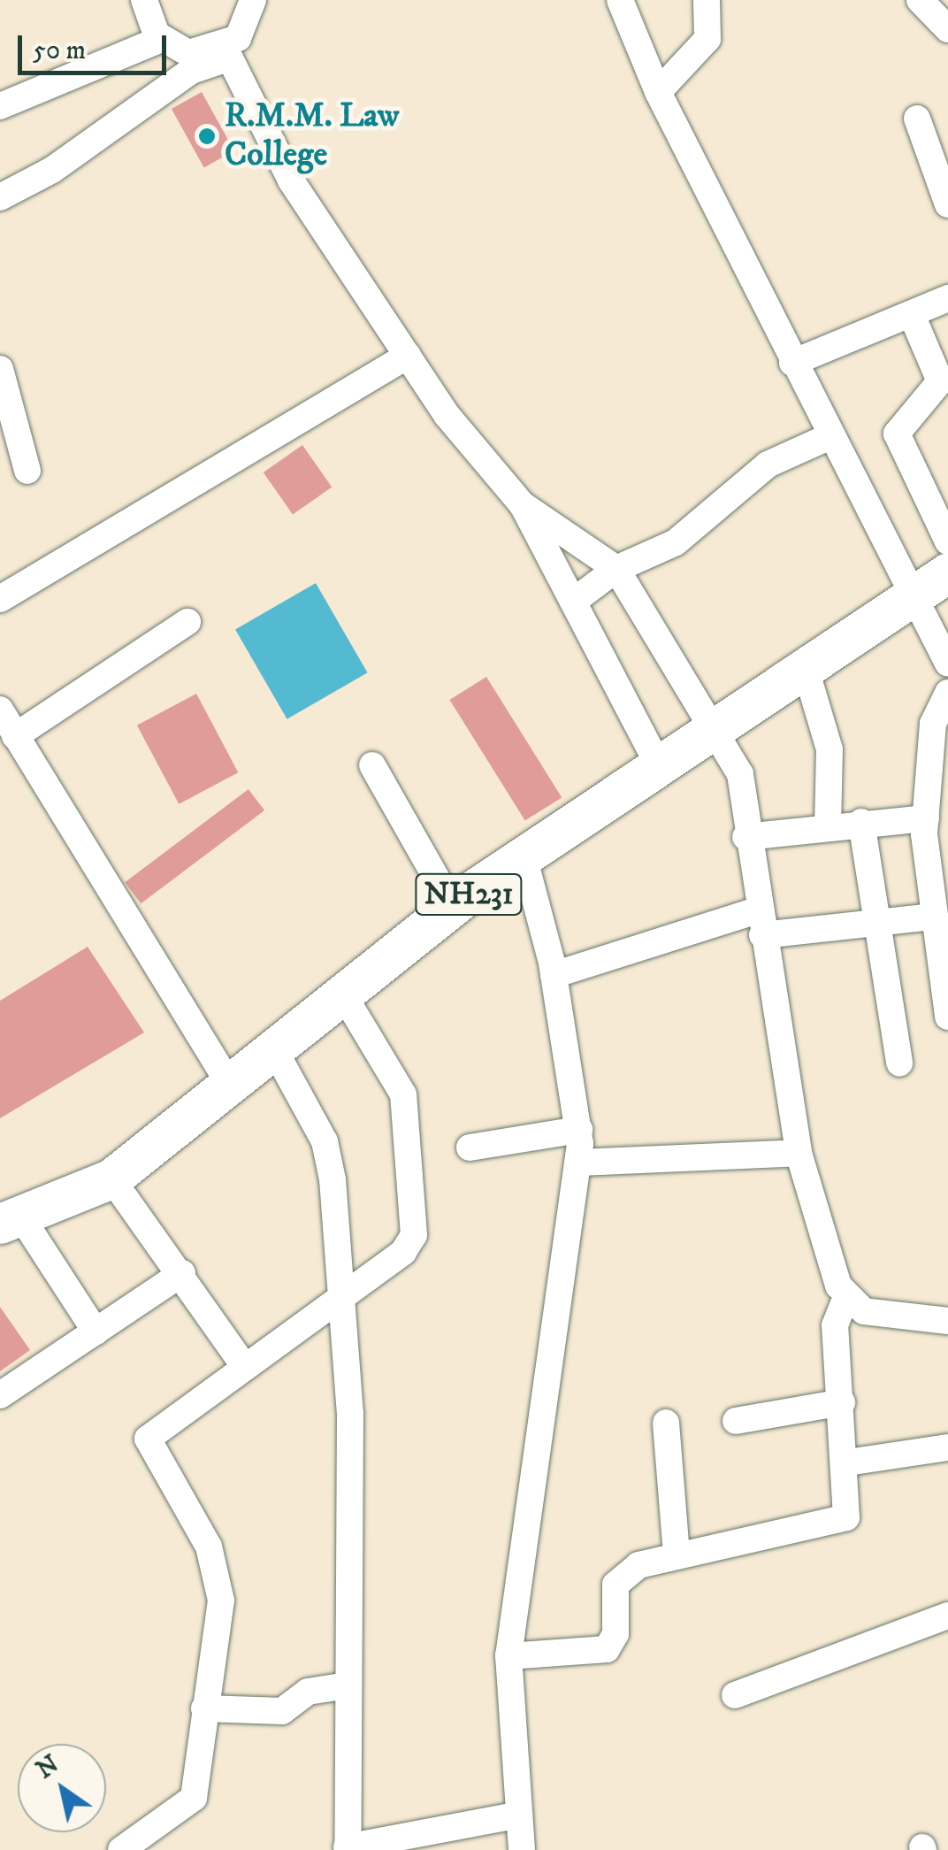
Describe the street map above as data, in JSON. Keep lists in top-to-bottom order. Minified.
{"streets":{"highway":["NH231"]},"places":["R.M.M. Law College"],"scale_bar":"50 m","north":"top left"}
